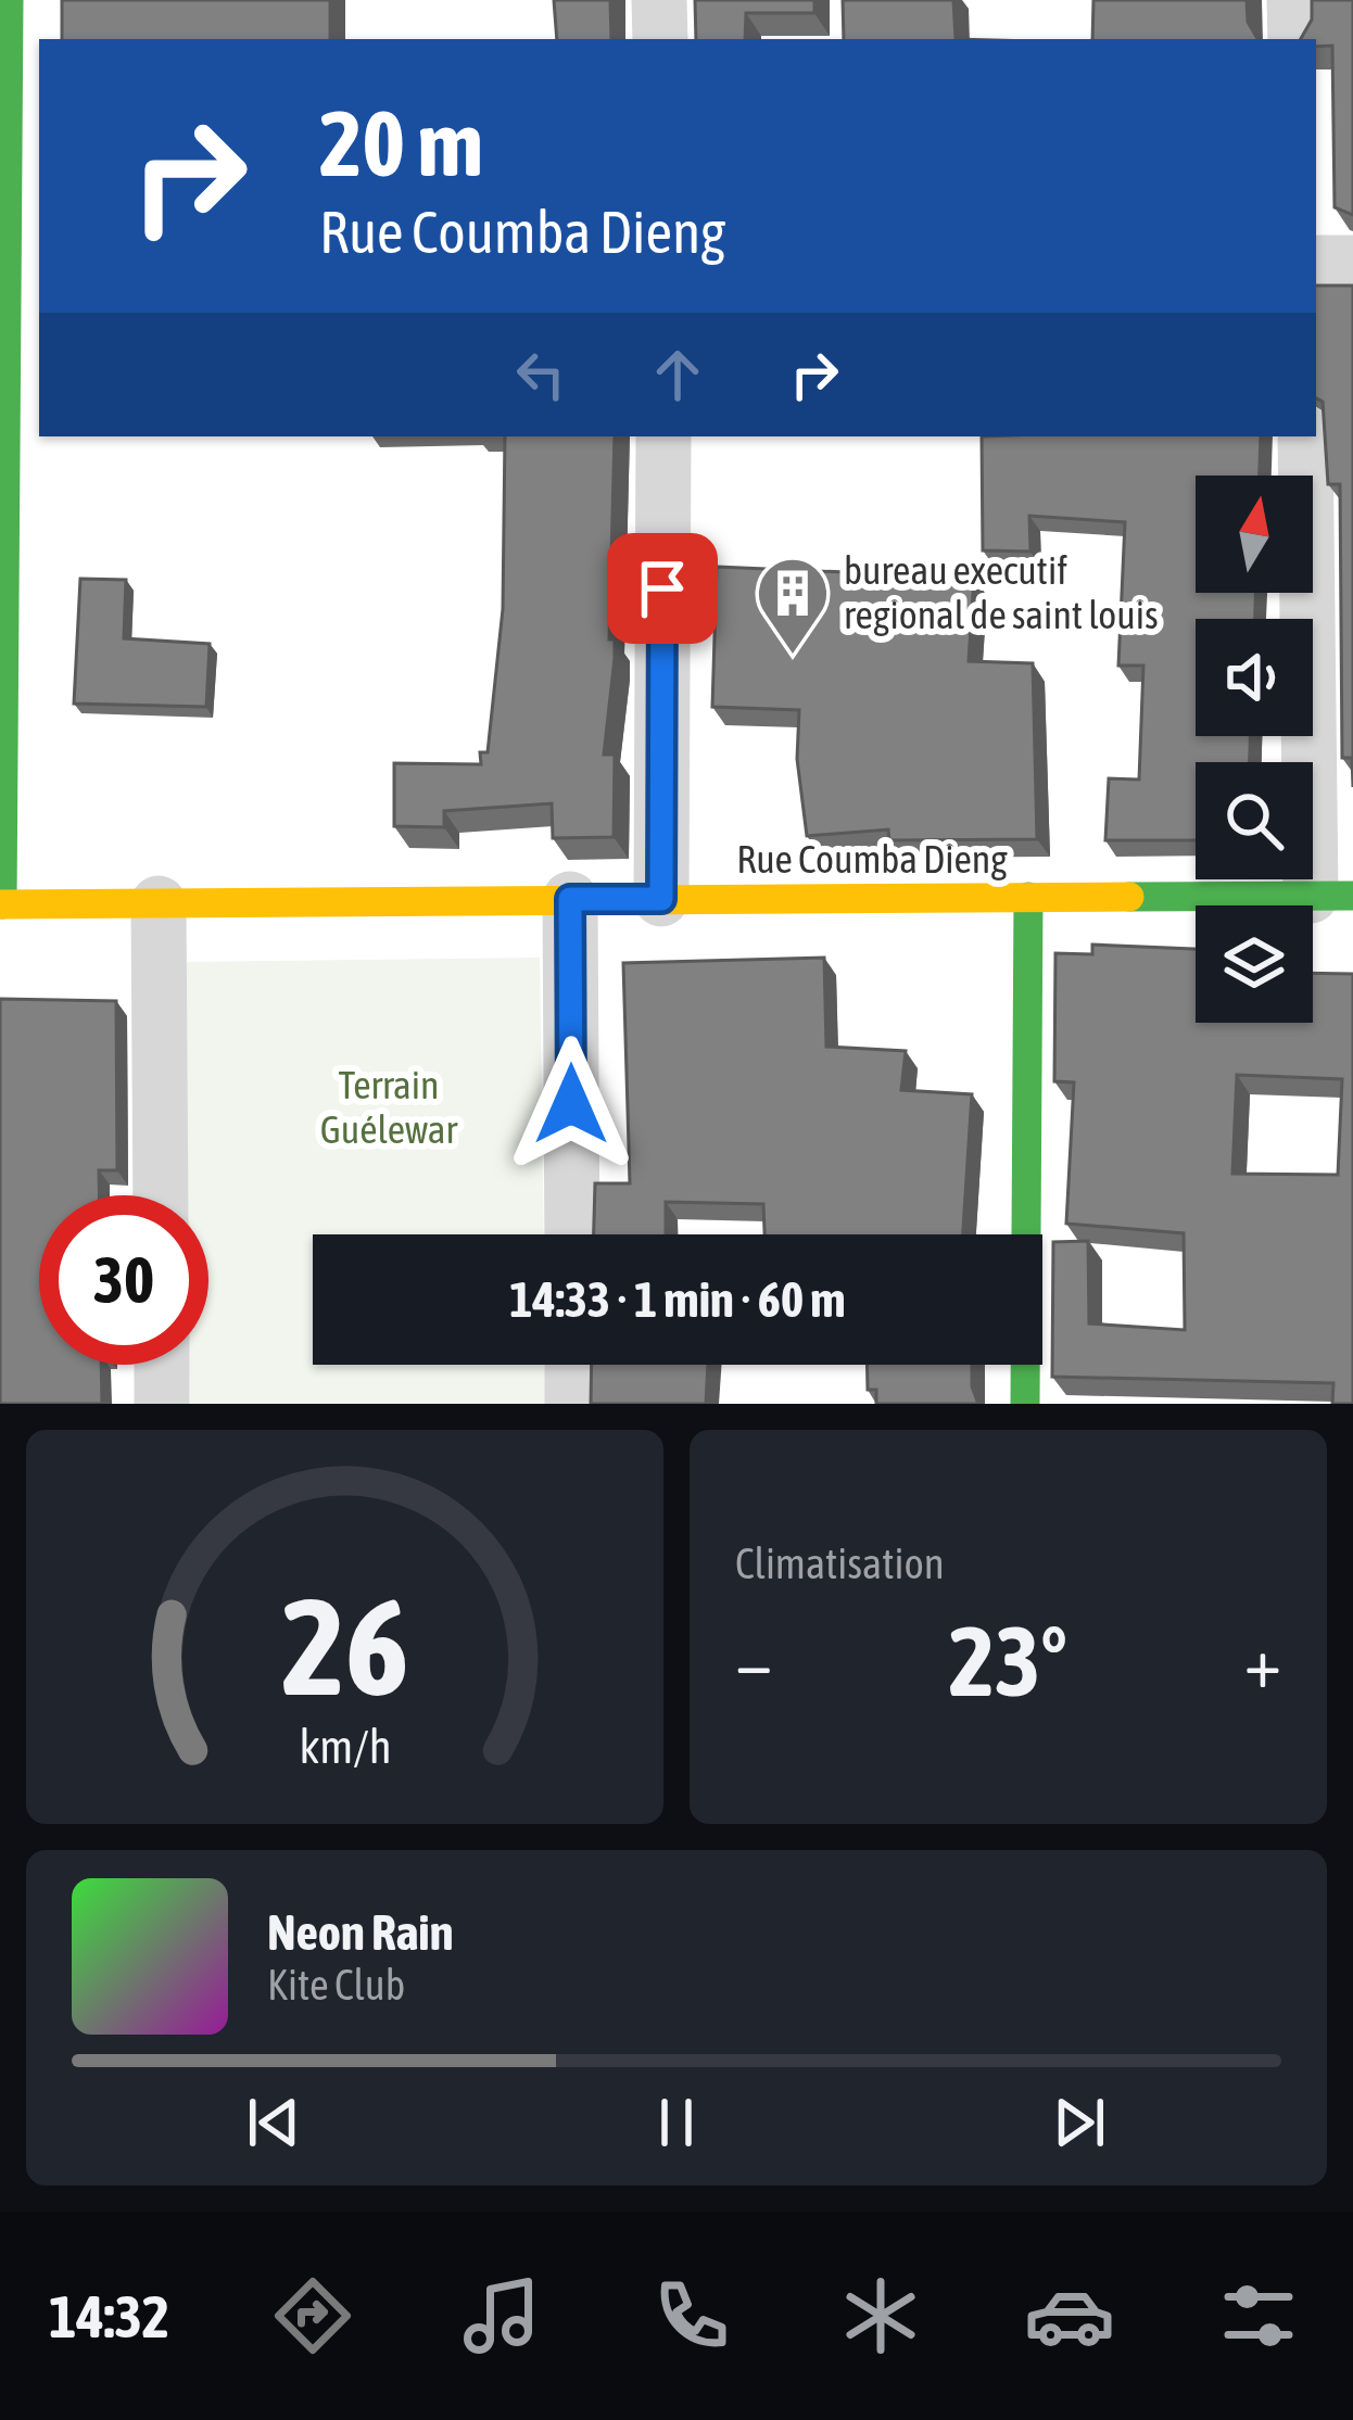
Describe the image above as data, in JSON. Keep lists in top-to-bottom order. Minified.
{"streets":{"street":["Rue Coumba Dieng"]},"parks":["Terrain Guélewar"],"places":{"building":["bureau executif regional de saint louis"]},"north":"top","page":{"turn":["20 m","Rue Coumba Dieng"],"limit":"30","trip":"14:33 · 1 min · 60 m","tile":"Climatisation","heat":["−","23°","+"],"song":["Neon Rain","Kite Club"],"tabs":"14:32","gauge":["26","km/h"]}}
